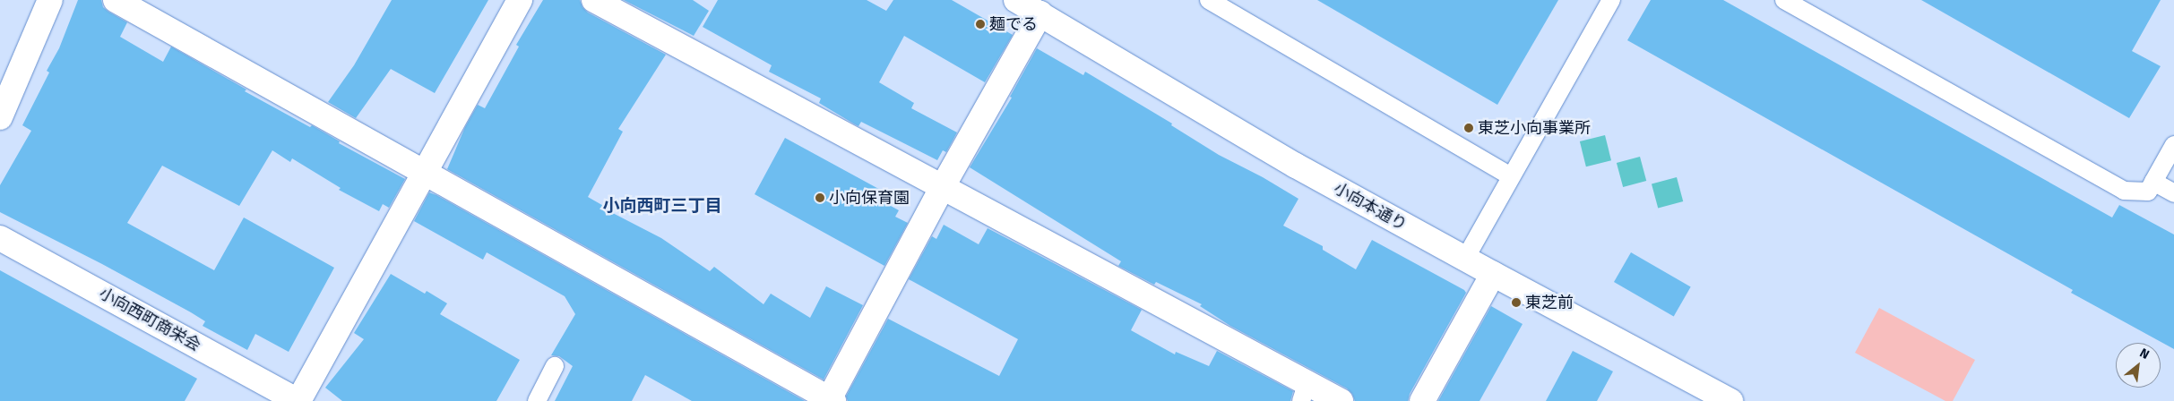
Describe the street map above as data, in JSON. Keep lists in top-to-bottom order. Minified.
{"streets":{"street":["小向本通り","小向西町商栄会"]},"districts":["小向西町三丁目"],"places":["麺でる","東芝小向事業所","小向保育園","東芝前"],"north":"top right"}
